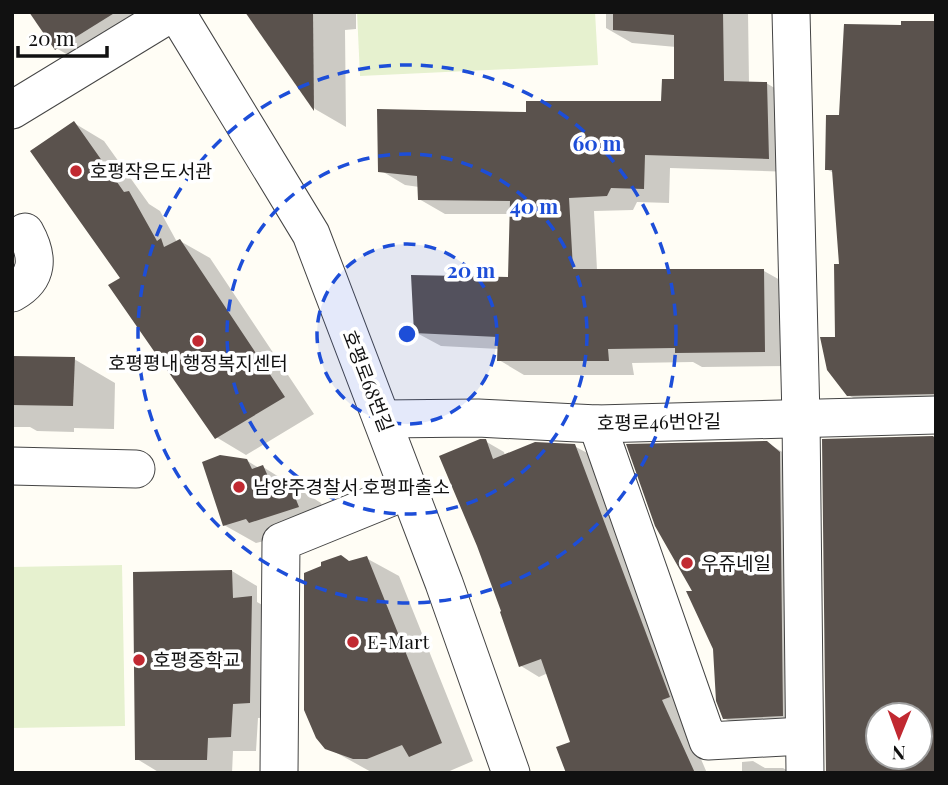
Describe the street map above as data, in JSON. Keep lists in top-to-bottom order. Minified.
{"streets":{"street":["호평로68번길","호평로46번안길"]},"crossings":[["호평로68번길","호평로46번안길"]],"places":["호평작은도서관","호평평내 행정복지센터","남양주경찰서 호평파출소","우쥬네일","E-Mart","호평중학교"],"scale_bar":"20 m","north":"bottom","rings":["60 m","40 m","20 m"]}
